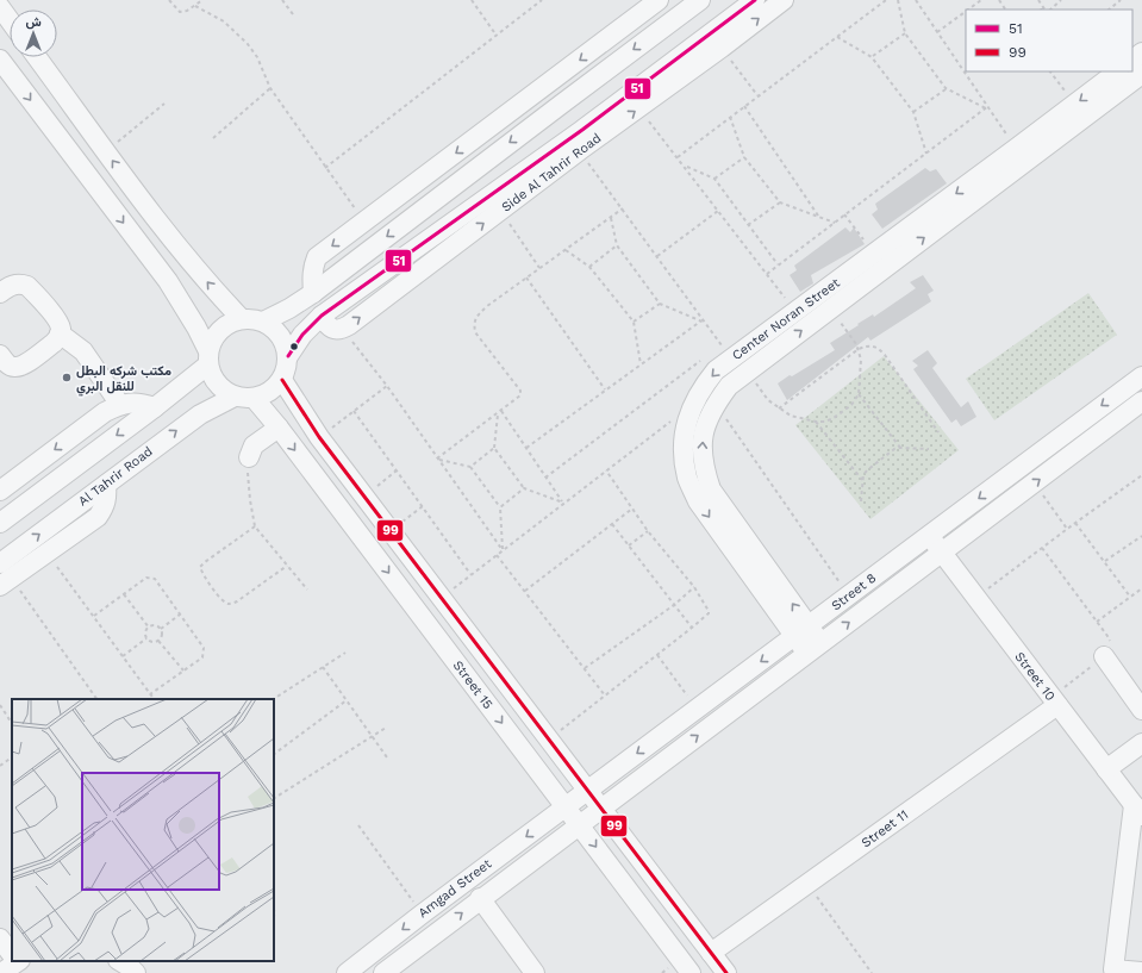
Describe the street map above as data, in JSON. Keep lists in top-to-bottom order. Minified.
{"streets":{"street":["Side Al Tahrir Road","Center Noran Street","Al Tahrir Road","Street 8","Street 10","Street 15","Street 11","Amgad Street"]},"crossings":[["Center Noran Street","Street 8"],["Al Tahrir Road","Street 15"],["Street 8","Street 10"],["Street 8","Street 15"],["Street 8","Amgad Street"],["Street 10","Street 11"],["Street 15","Street 11"],["Street 15","Amgad Street"]],"places":["مكتب شركه البطل للنقل البري"],"lines":["transit line 51","transit line 99"],"legend":["51","99"],"north":"top"}
